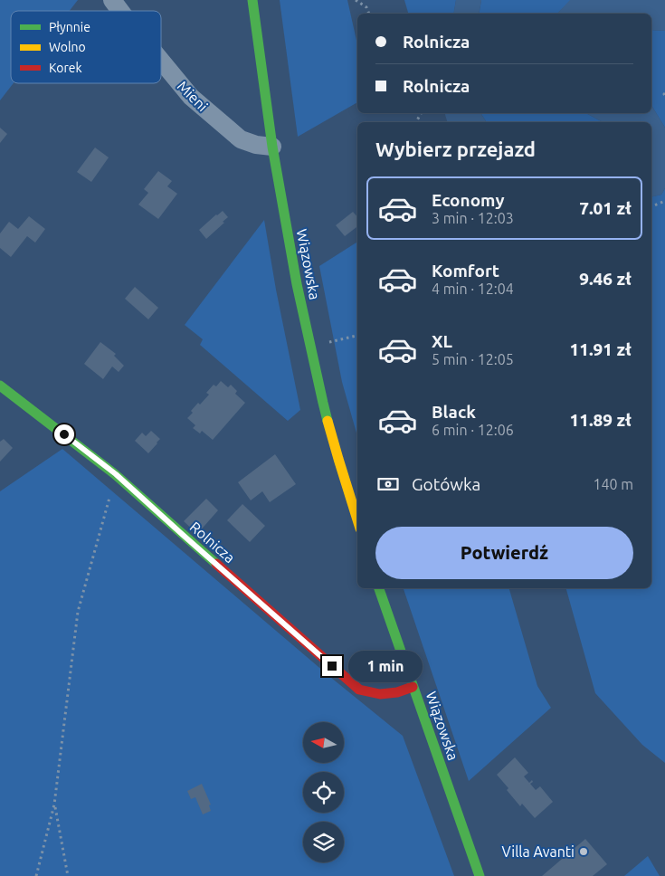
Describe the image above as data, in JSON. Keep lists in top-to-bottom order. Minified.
{"streets":{"main road":["Wiązowska","Rolnicza"],"street":["Mieni"]},"crossings":[["Mieni","Wiązowska"],["Wiązowska","Rolnicza"]],"places":["Villa Avanti"],"legend":["Płynnie","Wolno","Korek"],"north":"left","page":{"banner":["Rolnicza","Rolnicza"],"heading":"Wybierz przejazd","list":[{"name":"Economy","note":"3 min · 12:03","value":"7.01 zł"},{"name":"Komfort","note":"4 min · 12:04","value":"9.46 zł"},{"name":"XL","note":"5 min · 12:05","value":"11.91 zł"},{"name":"Black","note":"6 min · 12:06","value":"11.89 zł"}],"pay":["Gotówka","140 m"],"buttons":"Potwierdź","bubble":"1 min"}}
